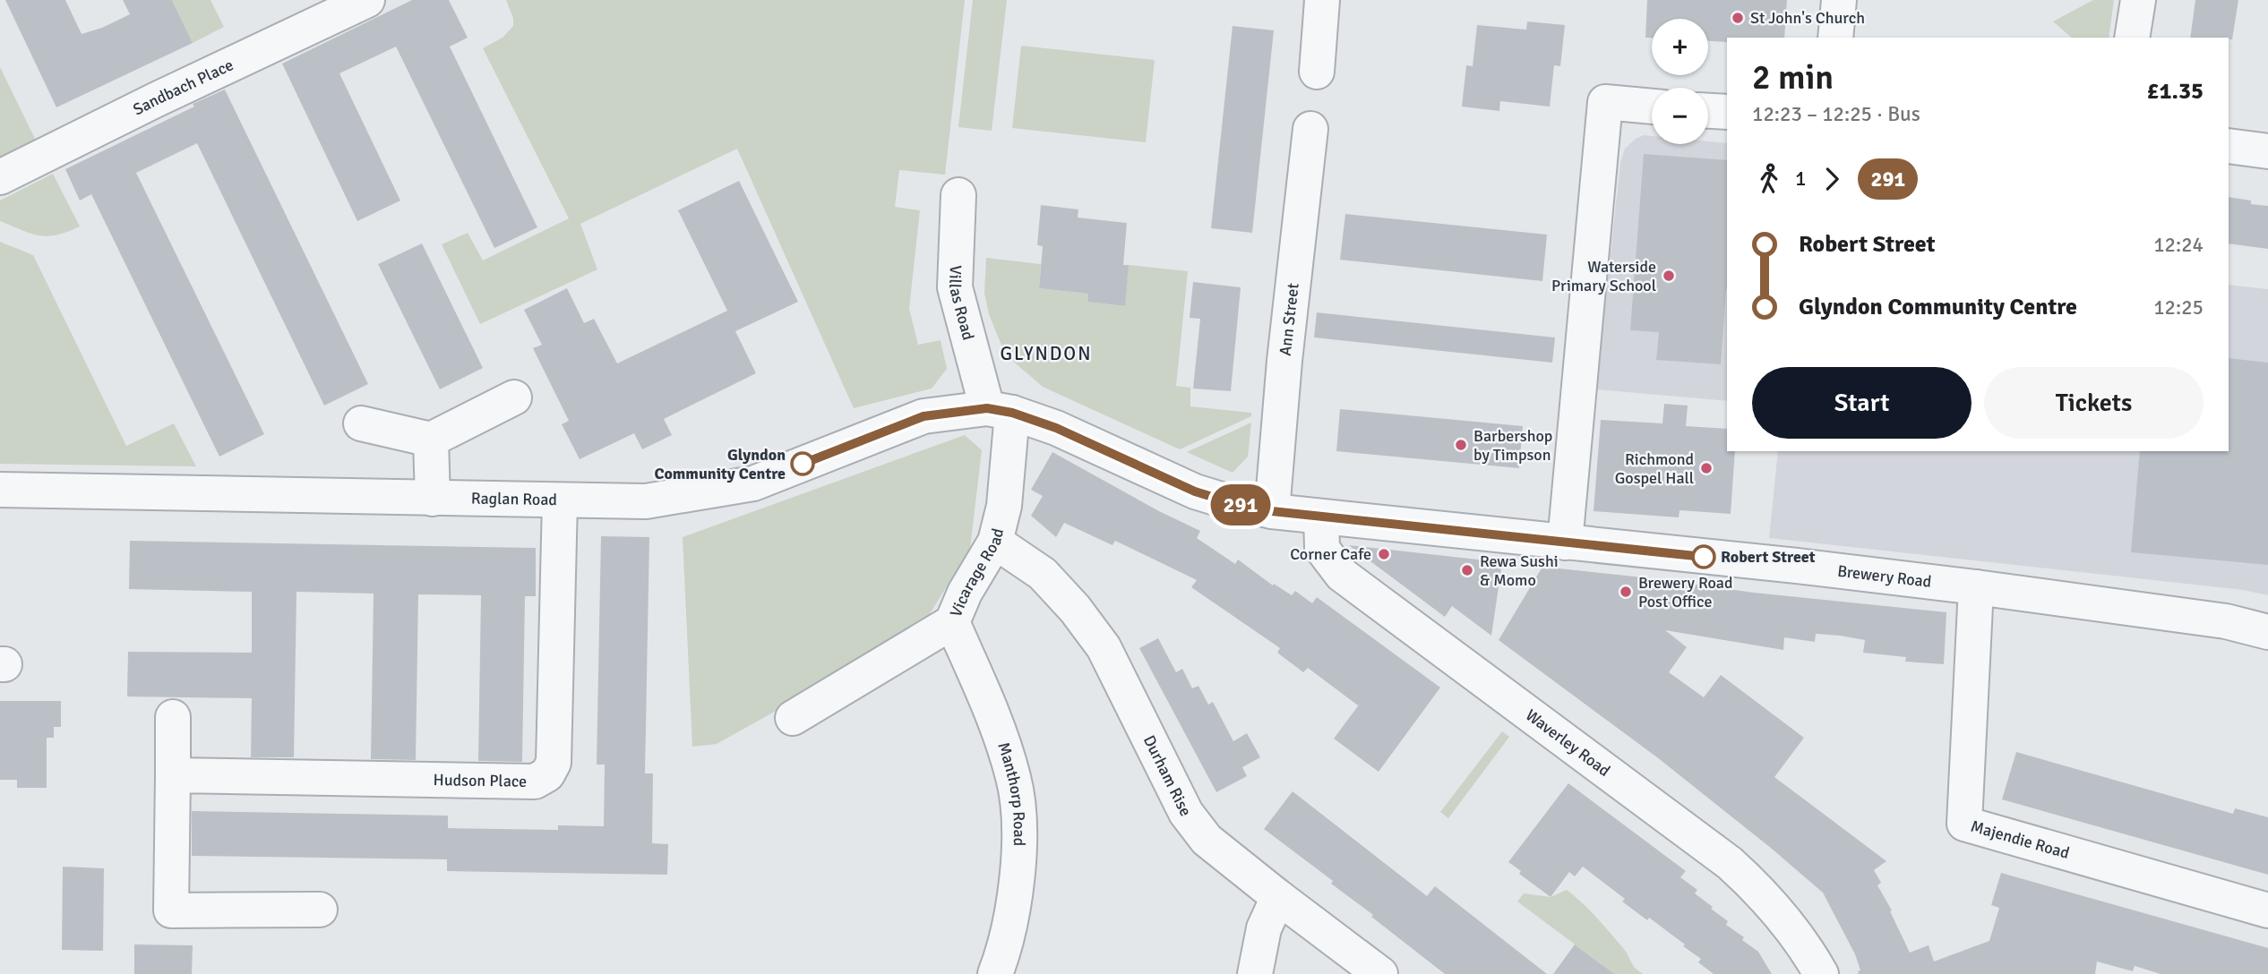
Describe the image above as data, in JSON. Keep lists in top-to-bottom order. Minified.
{"streets":{"street":["Sandbach Place","Villas Road","Ann Street","Raglan Road","Vicarage Road","Brewery Road","Waverley Road","Durham Rise","Hudson Place","Manthorp Road","Majendie Road"]},"crossings":[["Villas Road","Raglan Road"],["Villas Road","Vicarage Road"],["Ann Street","Brewery Road"],["Raglan Road","Vicarage Road"],["Raglan Road","Hudson Place"],["Vicarage Road","Durham Rise"],["Vicarage Road","Manthorp Road"],["Brewery Road","Waverley Road"],["Brewery Road","Majendie Road"]],"districts":["GLYNDON"],"places":["St John's Church","Waterside Primary School","Barbershop by Timpson","Glyndon Community Centre","Richmond Gospel Hall","Corner Cafe","Robert Street","Rewa Sushi & Momo","Brewery Road Post Office"],"lines":["bus line 291"],"page":{"on_map":"291","map_buttons":["+","−"],"heading":["2 min","12:23 – 12:25 · Bus","£1.35"],"legs":["1","291"],"list":[{"name":"Robert Street","value":"12:24"},{"name":"Glyndon Community Centre","value":"12:25"}],"buttons":["Start","Tickets"]}}
